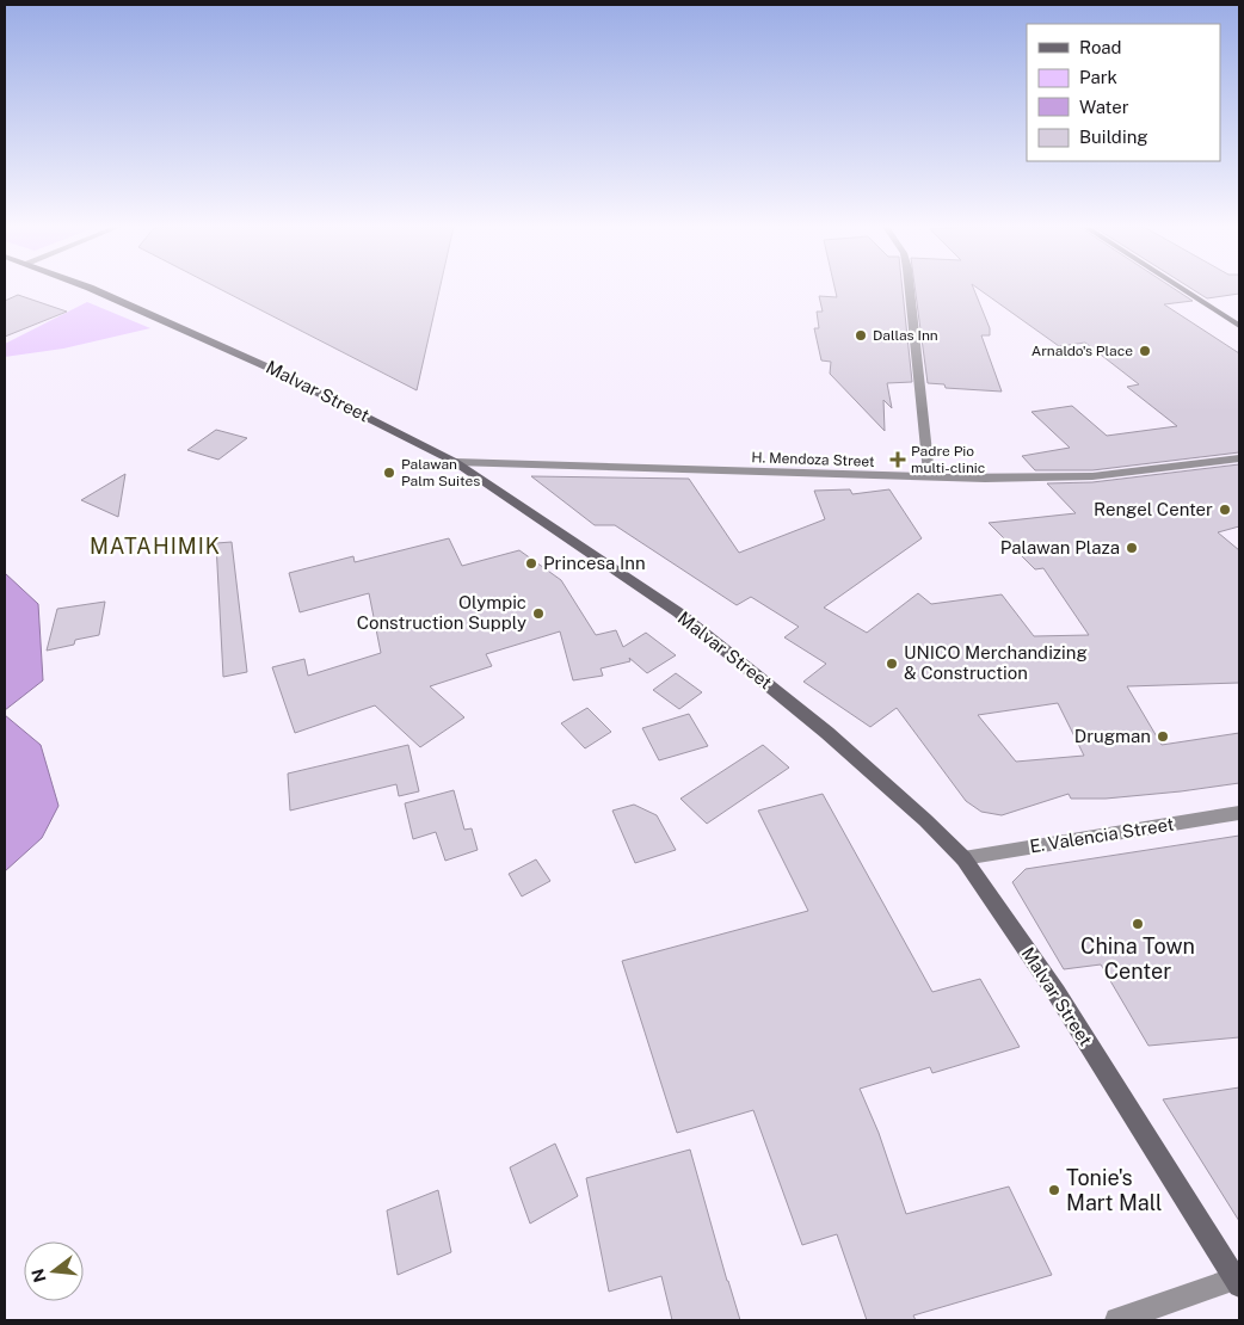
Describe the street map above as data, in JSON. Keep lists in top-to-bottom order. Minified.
{"streets":{"main road":["Malvar Street"],"street":["H. Mendoza Street","E. Valencia Street"]},"crossings":[["Malvar Street","H. Mendoza Street"],["Malvar Street","E. Valencia Street"]],"districts":["MATAHIMIK"],"places":{"other":["Dallas Inn","Arnaldo's Place","Palawan Palm Suites","Rengel Center","Palawan Plaza","Princesa Inn","Olympic Construction Supply","UNICO Merchandizing & Construction","Drugman","China Town Center","Tonie's Mart Mall"],"health":["Padre Pio multi-clinic"]},"legend":["Road","Park","Water","Building"],"north":"left"}
